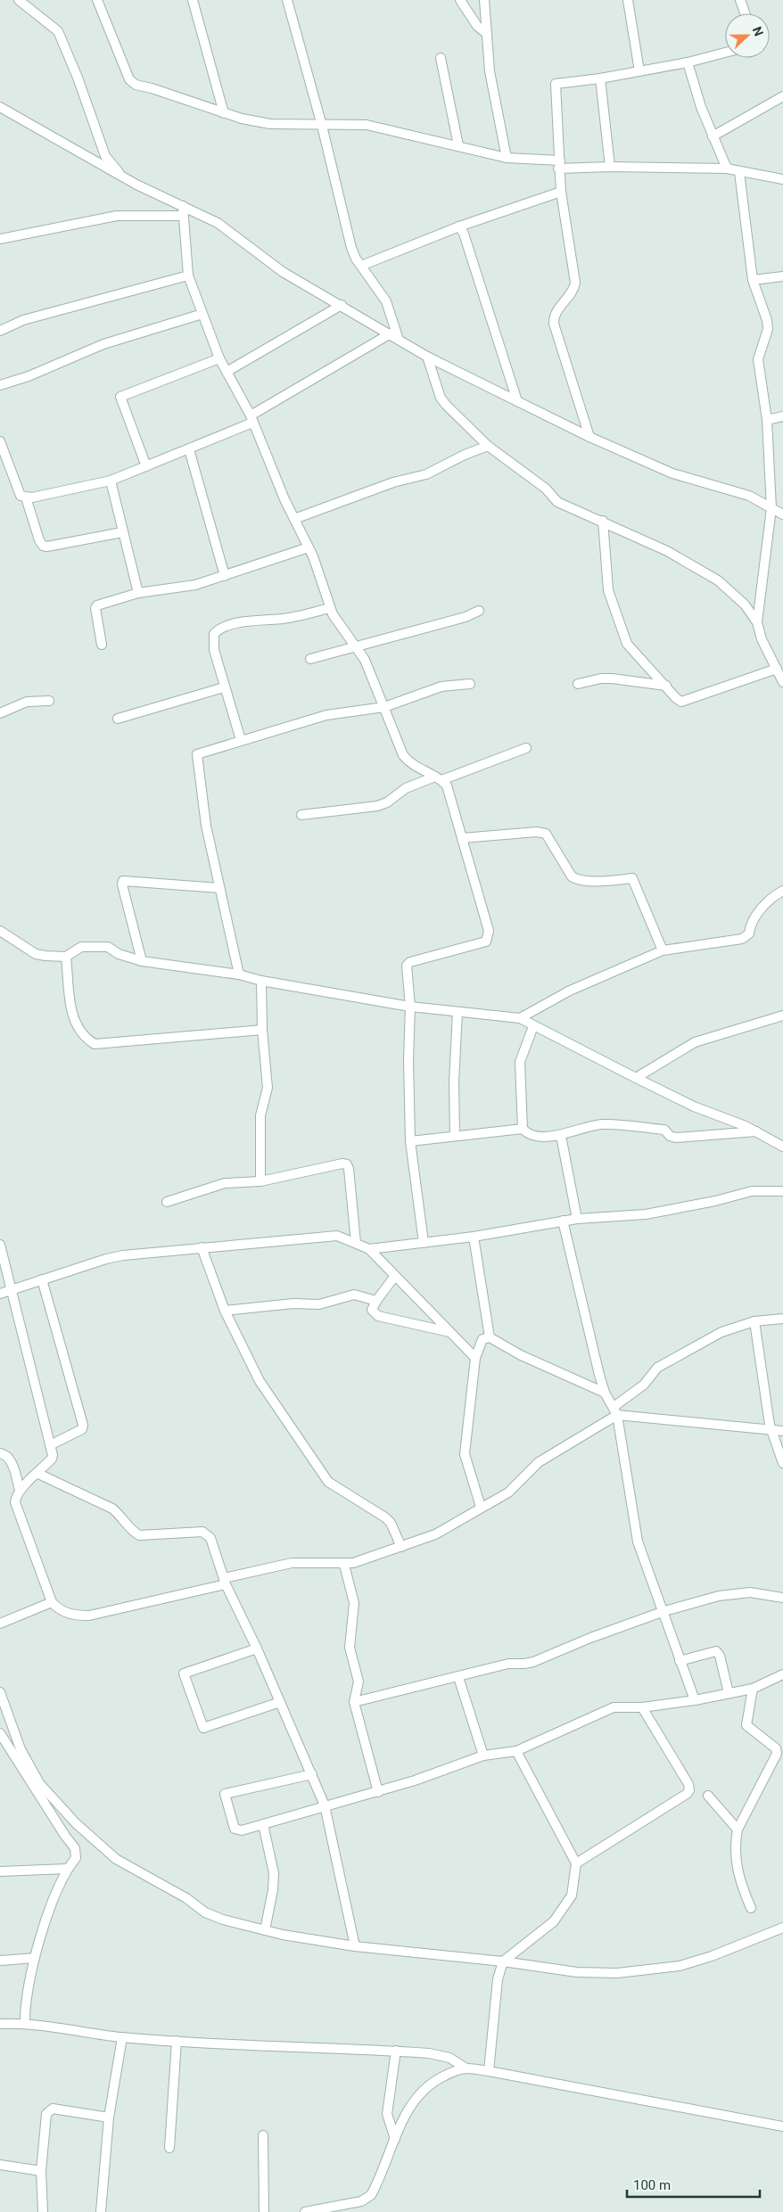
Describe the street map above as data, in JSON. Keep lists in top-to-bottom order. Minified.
{"scale_bar":"100 m","north":"right"}
